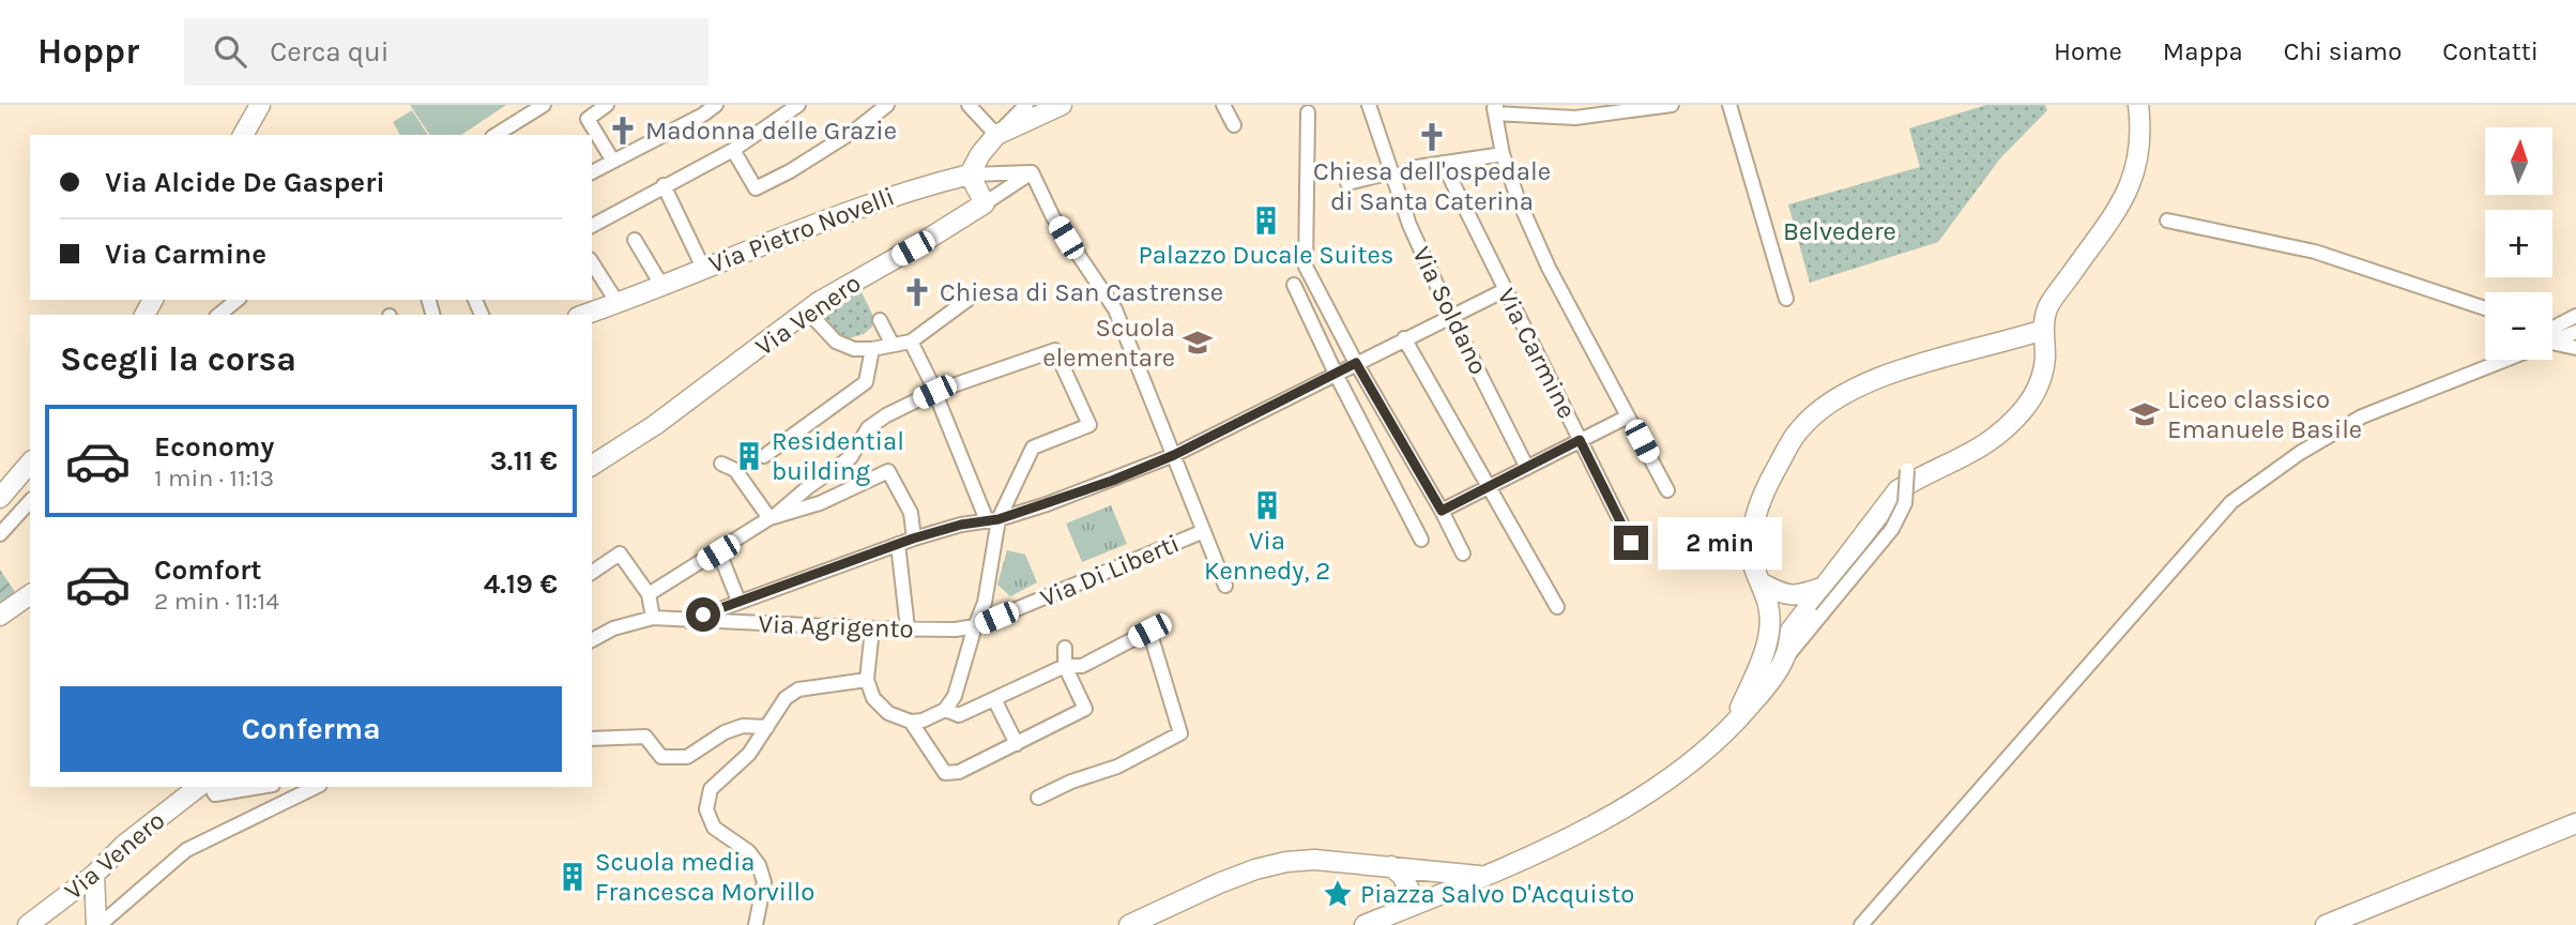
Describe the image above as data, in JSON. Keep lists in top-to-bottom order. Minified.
{"streets":{"street":["Via Pietro Novelli","Via Soldano","Via Venero","Via Carmine","Via Di Liberti","Via Agrigento"]},"crossings":[["Via Pietro Novelli","Via Venero"],["Via Di Liberti","Via Agrigento"]],"parks":["Belvedere"],"places":{"church":["Madonna delle Grazie","Chiesa dell'ospedale di Santa Caterina","Chiesa di San Castrense"],"building":["Palazzo Ducale Suites","Residential building","Via Kennedy, 2","Scuola media Francesca Morvillo"],"school or university":["Scuola elementare","Liceo classico Emanuele Basile"],"place":["Piazza Salvo D'Acquisto"]},"north":"top","page":{"header":"Hoppr","search":"Cerca qui","nav":["Home","Mappa","Chi siamo","Contatti"],"map_buttons":["+","−"],"banner":["Via Alcide De Gasperi","Via Carmine"],"heading":"Scegli la corsa","list":[{"name":"Economy","note":"1 min · 11:13","value":"3.11 €"},{"name":"Comfort","note":"2 min · 11:14","value":"4.19 €"}],"bubble":"2 min","buttons":"Conferma"}}
